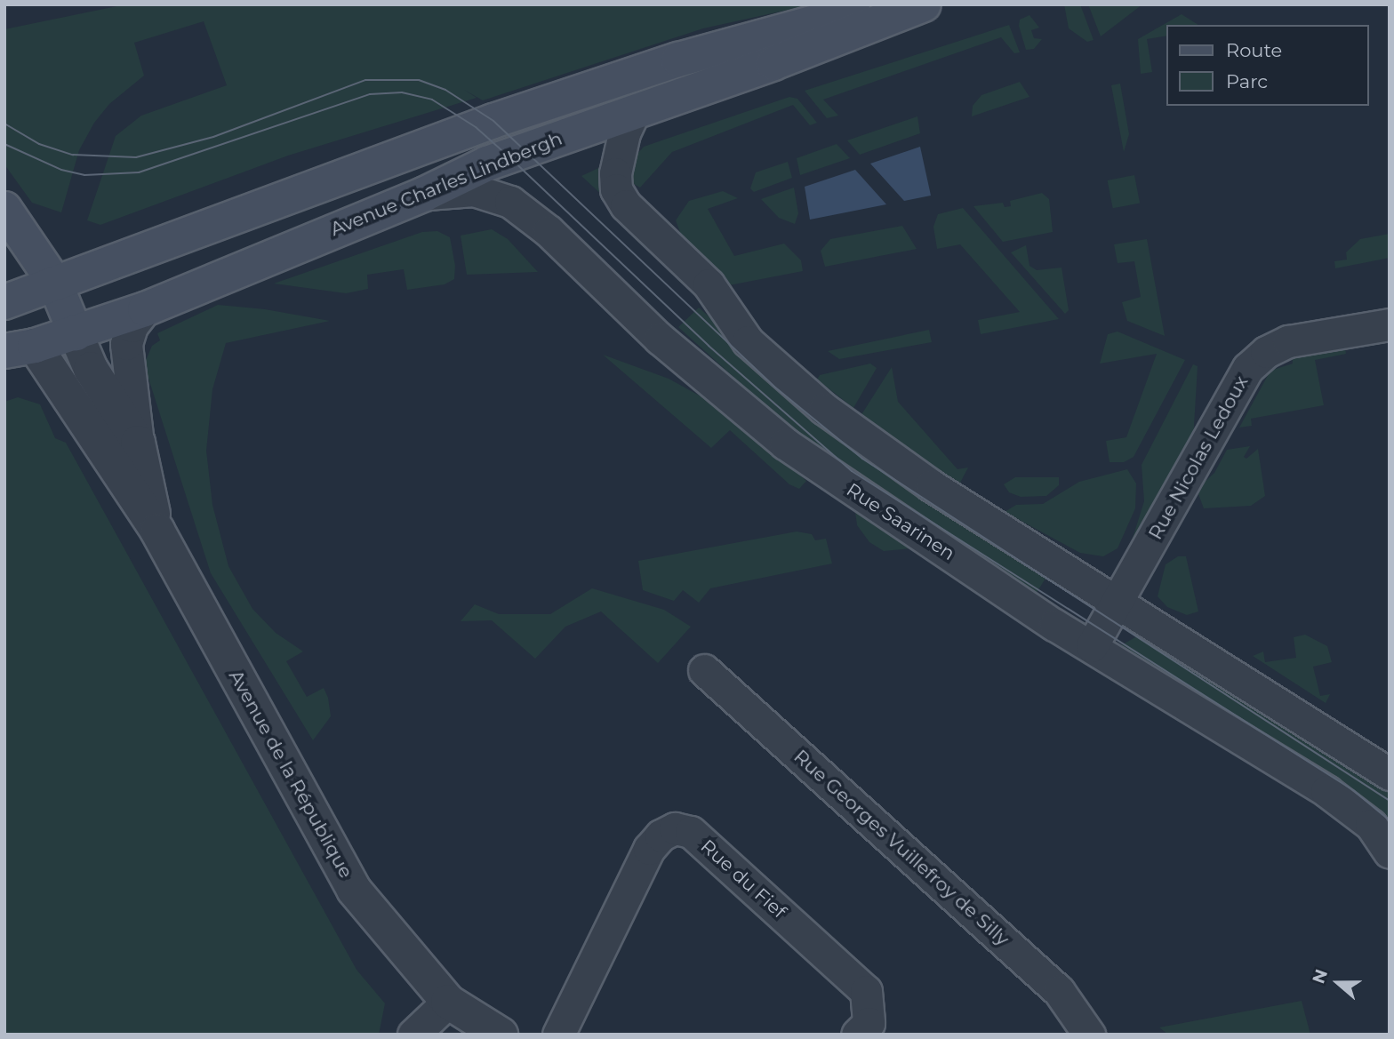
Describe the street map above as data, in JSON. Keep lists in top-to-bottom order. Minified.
{"streets":{"main road":["Avenue Charles Lindbergh","Avenue de la République"],"street":["Rue Nicolas Ledoux","Rue Saarinen","Rue Georges Vuillefroy de Silly","Rue du Fief"]},"crossings":[["Avenue Charles Lindbergh","Rue Saarinen"],["Avenue Charles Lindbergh","Avenue de la République"],["Rue Nicolas Ledoux","Rue Saarinen"]],"legend":["Route","Parc"],"north":"left"}
